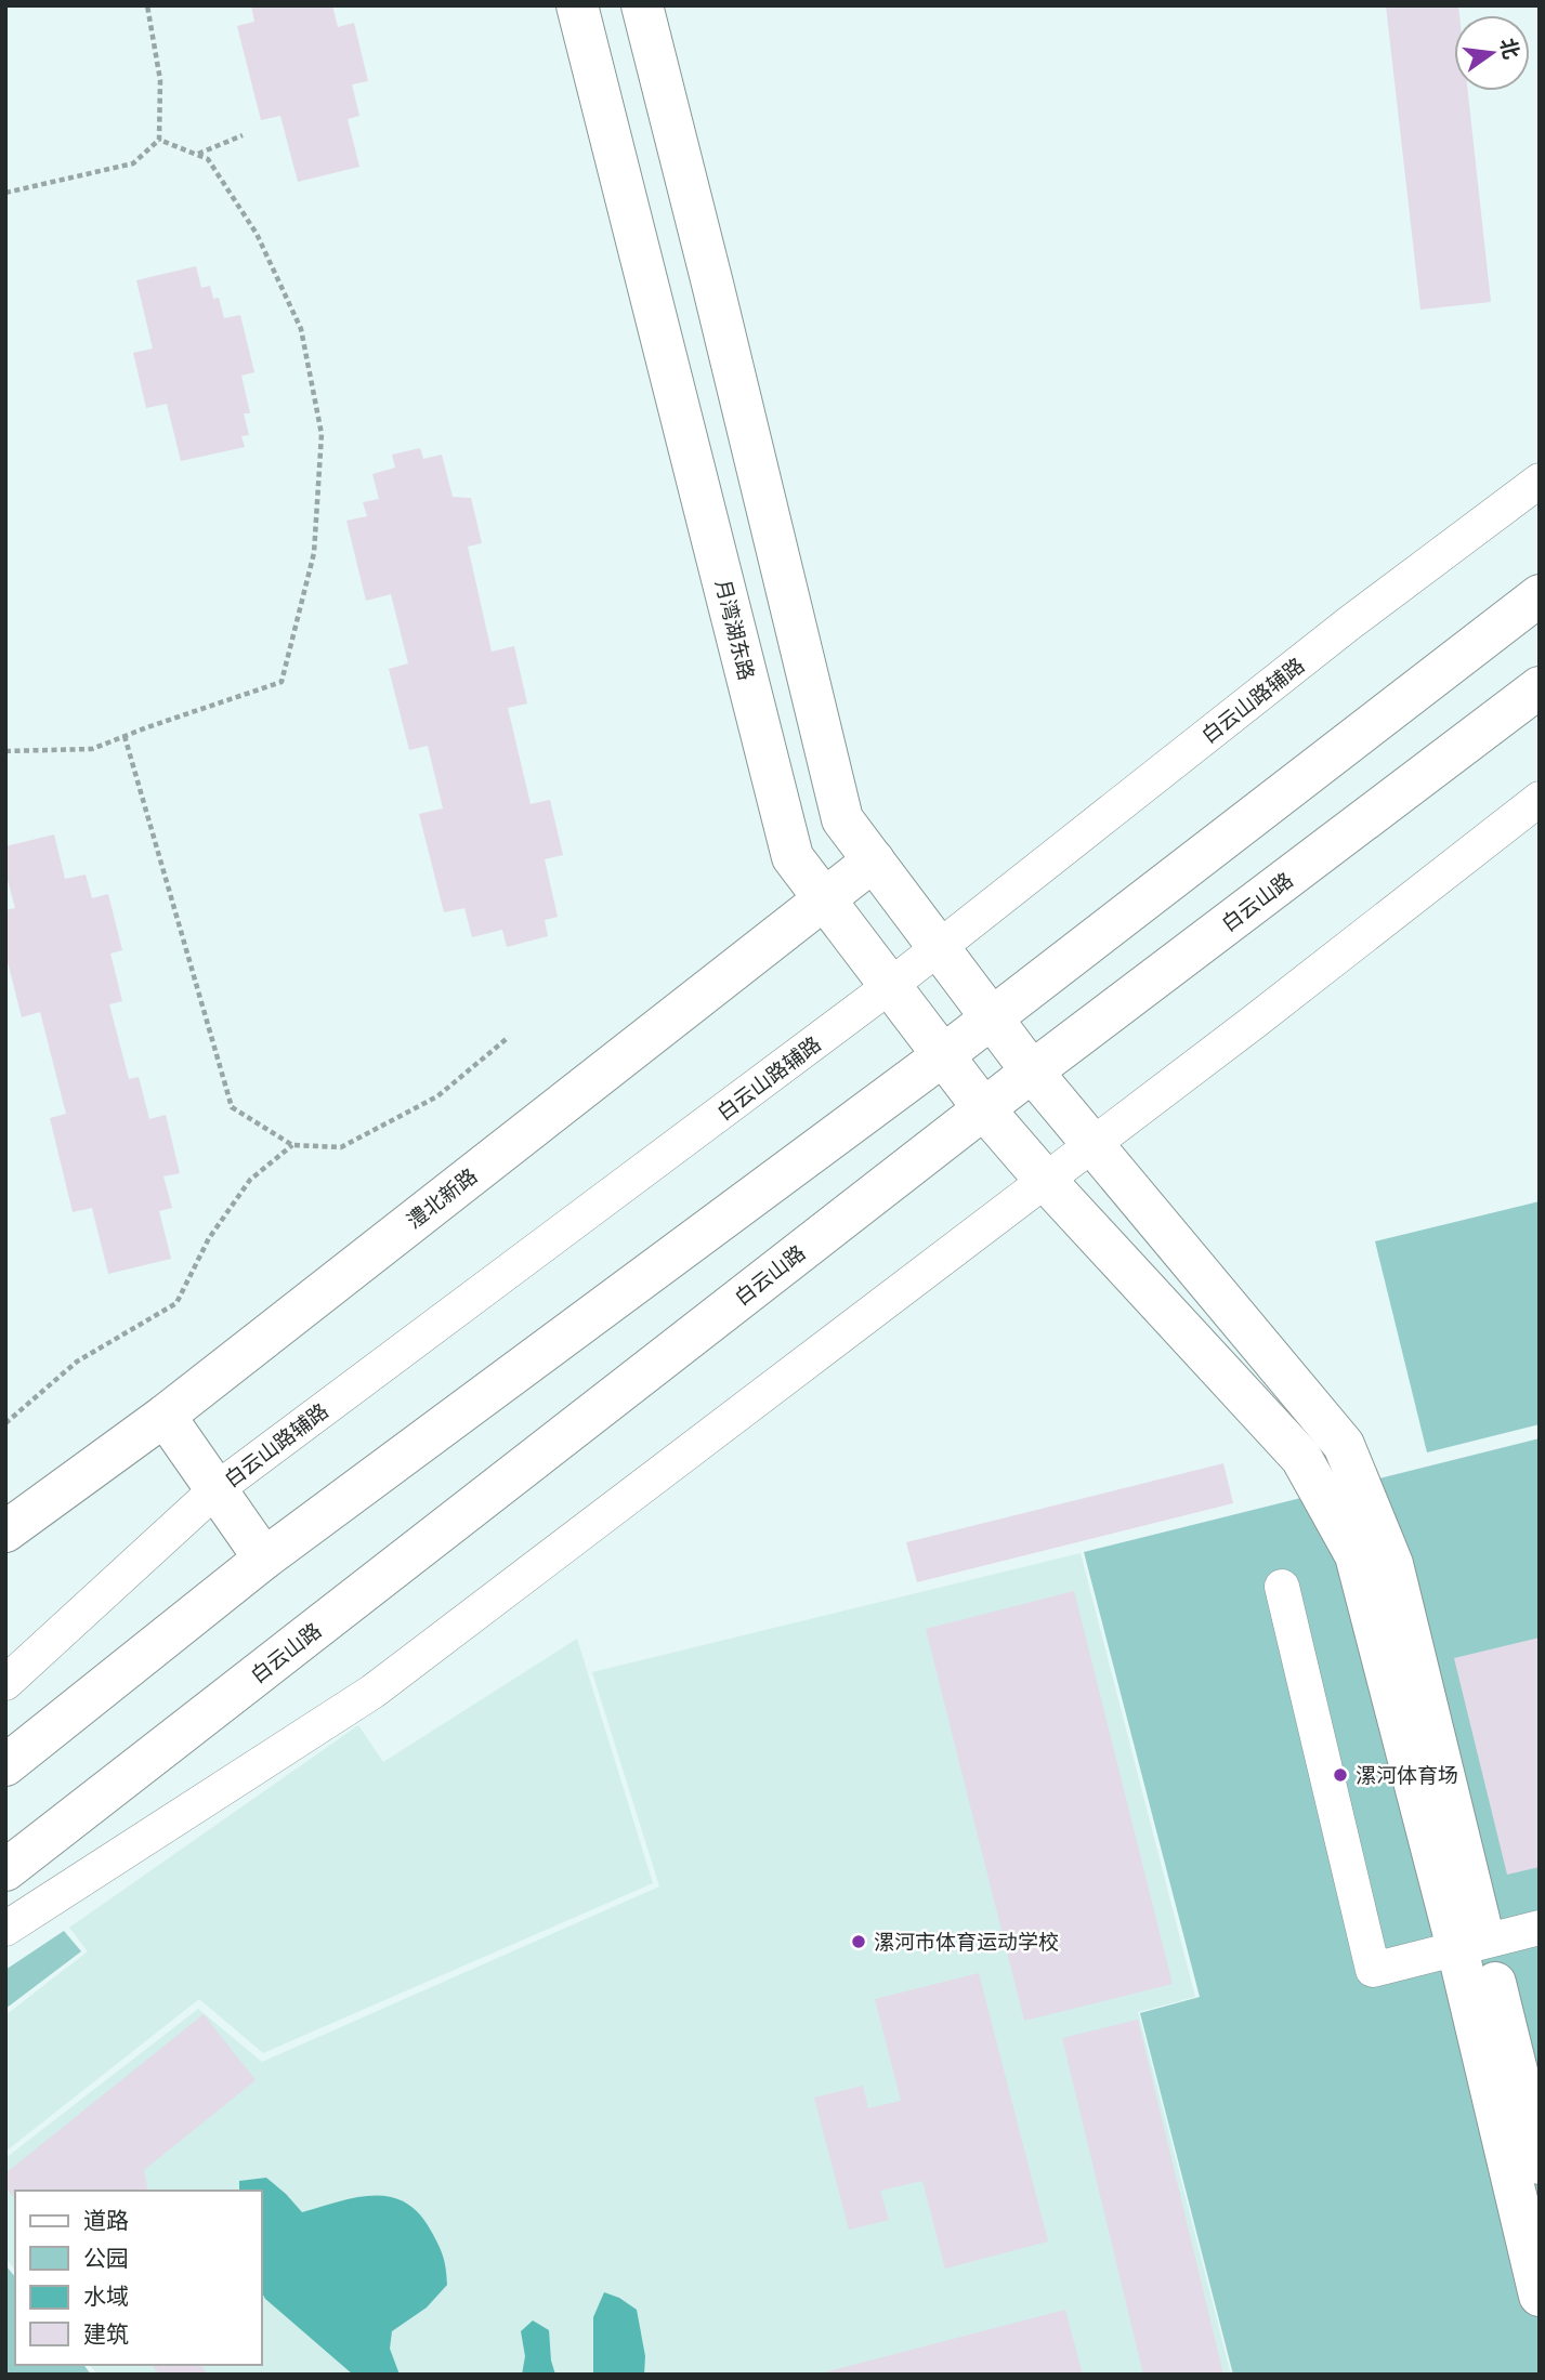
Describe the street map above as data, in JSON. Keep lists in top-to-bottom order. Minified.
{"streets":{"main road":["月湾湖东路","白云山路","澧北新路"],"street":["白云山路辅路"]},"crossings":[["月湾湖东路","白云山路辅路"],["月湾湖东路","白云山路"],["月湾湖东路","澧北新路"]],"places":["漯河体育场","漯河市体育运动学校"],"legend":["道路","公园","水域","建筑"],"north":"right"}
